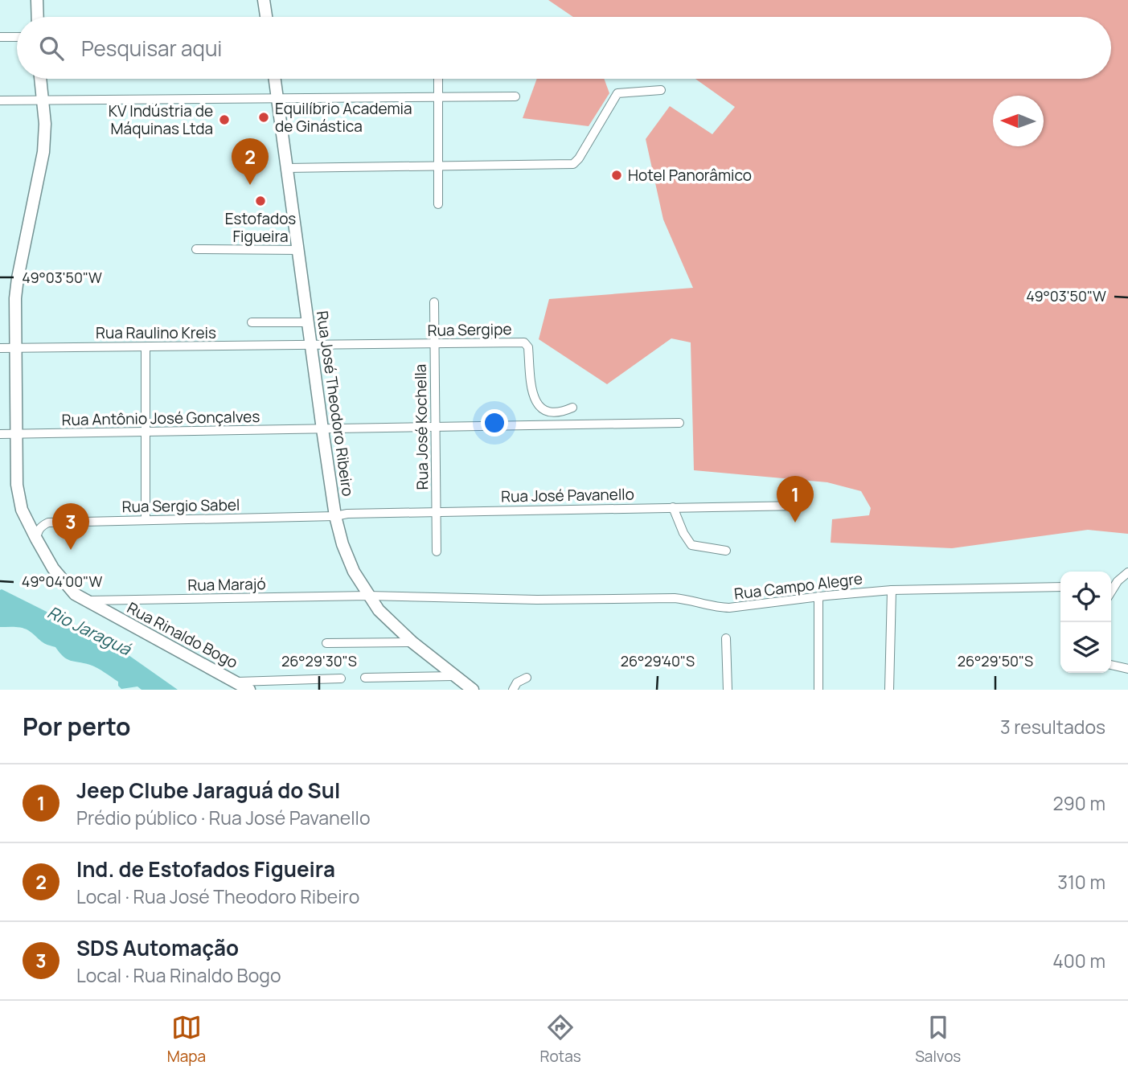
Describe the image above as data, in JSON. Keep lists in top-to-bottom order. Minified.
{"streets":{"main road":["Rua José Theodoro Ribeiro","Rua Rinaldo Bogo"],"street":["Rua Sergipe","Rua Raulino Kreis","Rua Antônio José Gonçalves","Rua José Kochella","Rua José Pavanello","Rua Sergio Sabel","Rua Marajó","Rua Campo Alegre"]},"crossings":[["Rua Sergipe","Rua Raulino Kreis"],["Rua Sergipe","Rua José Theodoro Ribeiro"],["Rua Sergipe","Rua José Kochella"],["Rua Raulino Kreis","Rua José Theodoro Ribeiro"],["Rua Raulino Kreis","Rua Rinaldo Bogo"],["Rua José Theodoro Ribeiro","Rua Antônio José Gonçalves"],["Rua José Theodoro Ribeiro","Rua José Pavanello"],["Rua José Theodoro Ribeiro","Rua Sergio Sabel"],["Rua José Theodoro Ribeiro","Rua Marajó"],["Rua José Theodoro Ribeiro","Rua Campo Alegre"],["Rua Antônio José Gonçalves","Rua José Kochella"],["Rua Antônio José Gonçalves","Rua Rinaldo Bogo"],["Rua José Kochella","Rua José Pavanello"],["Rua José Pavanello","Rua Sergio Sabel"],["Rua Sergio Sabel","Rua Rinaldo Bogo"],["Rua Marajó","Rua Campo Alegre"],["Rua Marajó","Rua Rinaldo Bogo"]],"water":["Rio Jaraguá"],"places":["Equilíbrio Academia de Ginástica","KV Indústria de Máquinas Ltda","Hotel Panorâmico","Estofados Figueira"],"north":"left","page":{"search":"Pesquisar aqui","pins":["2","1","3"],"heading":["Por perto","3 resultados"],"list":[{"mark":"1","name":"Jeep Clube Jaraguá do Sul","note":"Prédio público · Rua José Pavanello","value":"290 m"},{"mark":"2","name":"Ind. de Estofados Figueira","note":"Local · Rua José Theodoro Ribeiro","value":"310 m"},{"mark":"3","name":"SDS Automação","note":"Local · Rua Rinaldo Bogo","value":"400 m"}],"nav":["Mapa","Rotas","Salvos"]},"coordinates":["49°03'50\"W","49°04'00\"W","26°29'30\"S","26°29'40\"S","26°29'50\"S"]}
